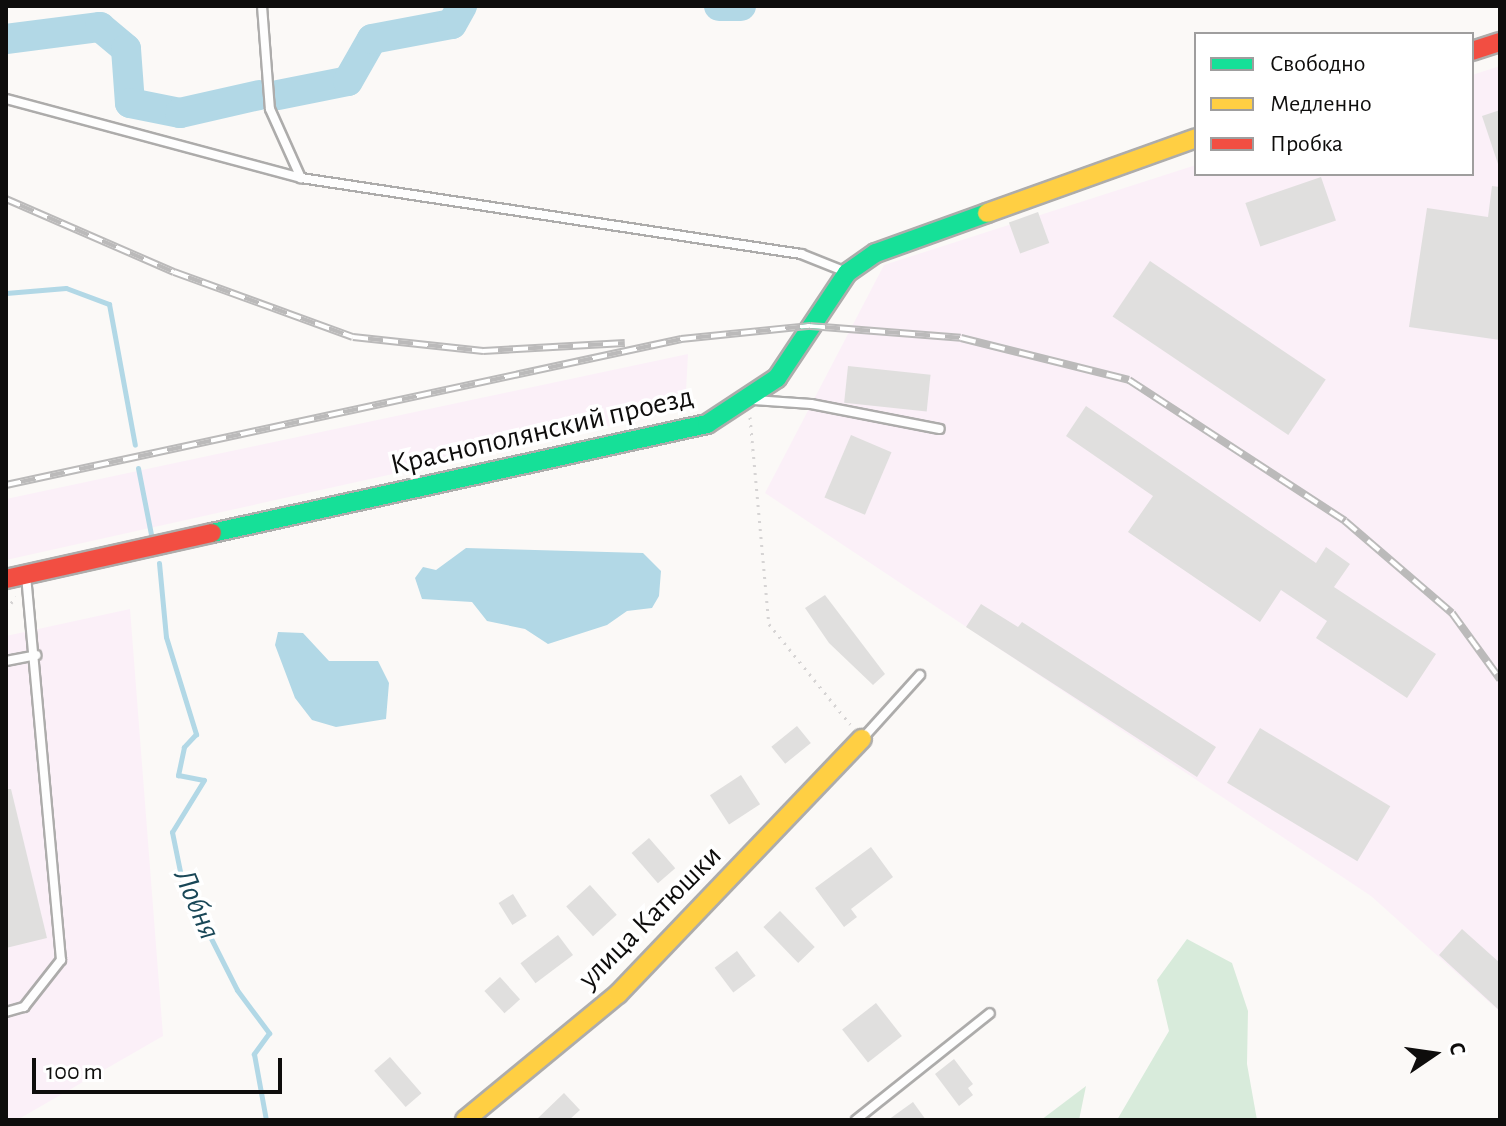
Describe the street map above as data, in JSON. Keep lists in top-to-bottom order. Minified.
{"streets":{"main road":["Краснополянский проезд","улица Катюшки"]},"water":["Лобня"],"legend":["Свободно","Медленно","Пробка"],"scale_bar":"100 m","north":"right"}
